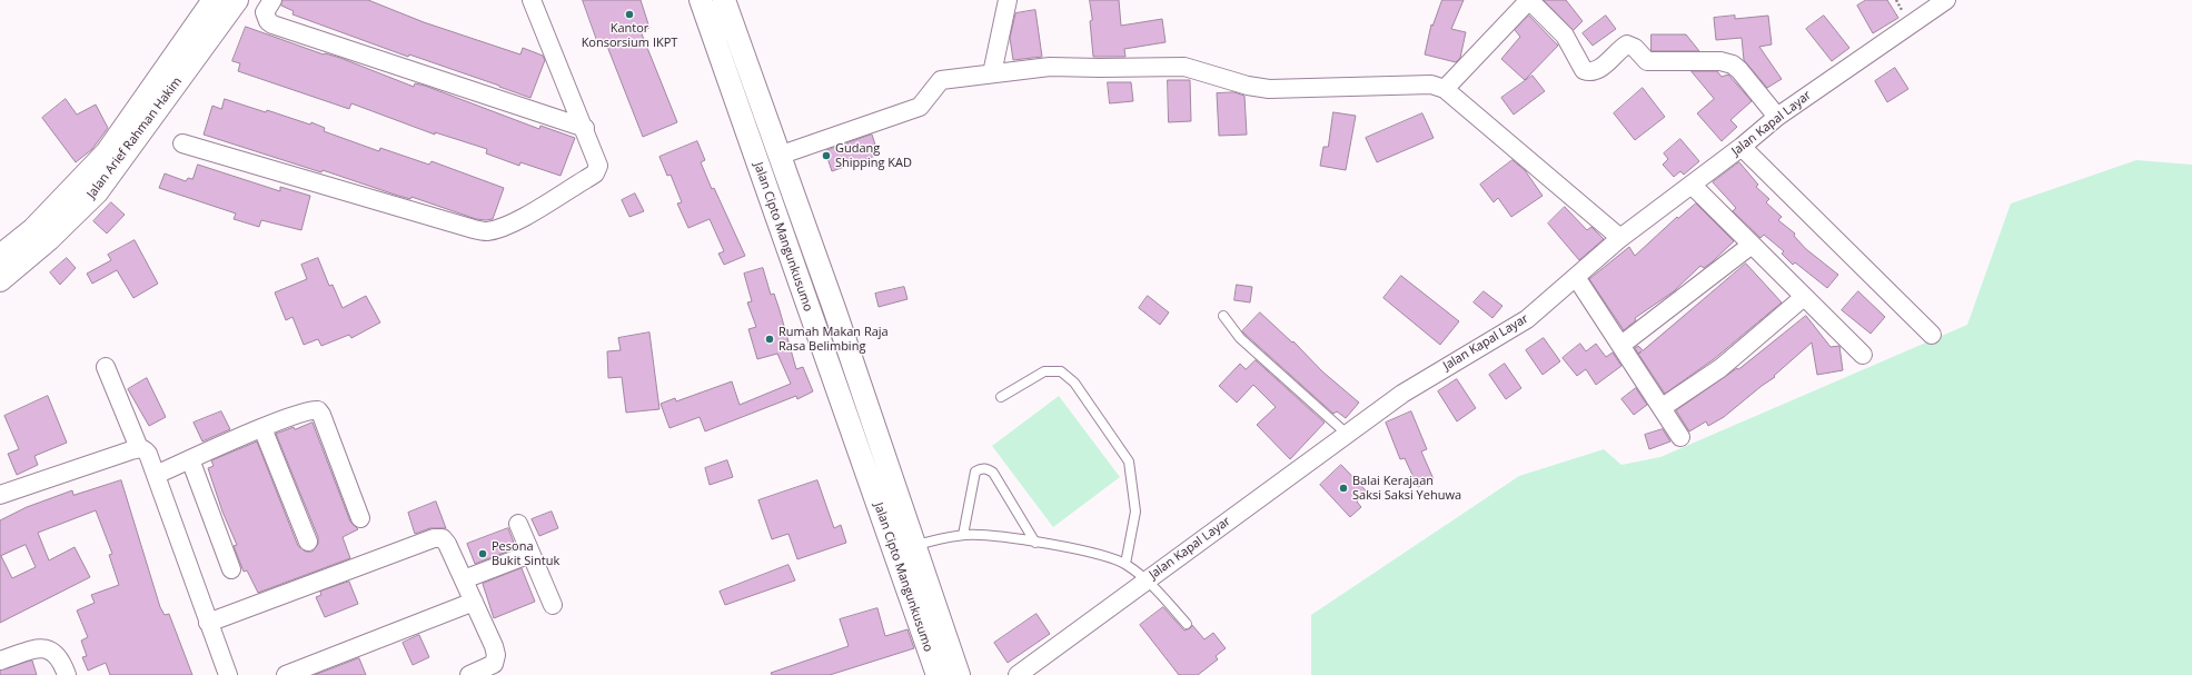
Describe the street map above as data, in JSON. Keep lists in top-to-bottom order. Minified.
{"streets":{"street":["Jalan Kapal Layar","Jalan Arief Rahman Hakim","Jalan Cipto Mangunkusumo"]},"places":["Kantor Konsorsium IKPT","Gudang Shipping KAD","Rumah Makan Raja Rasa Belimbing","Balai Kerajaan Saksi Saksi Yehuwa","Pesona Bukit Sintuk"]}
